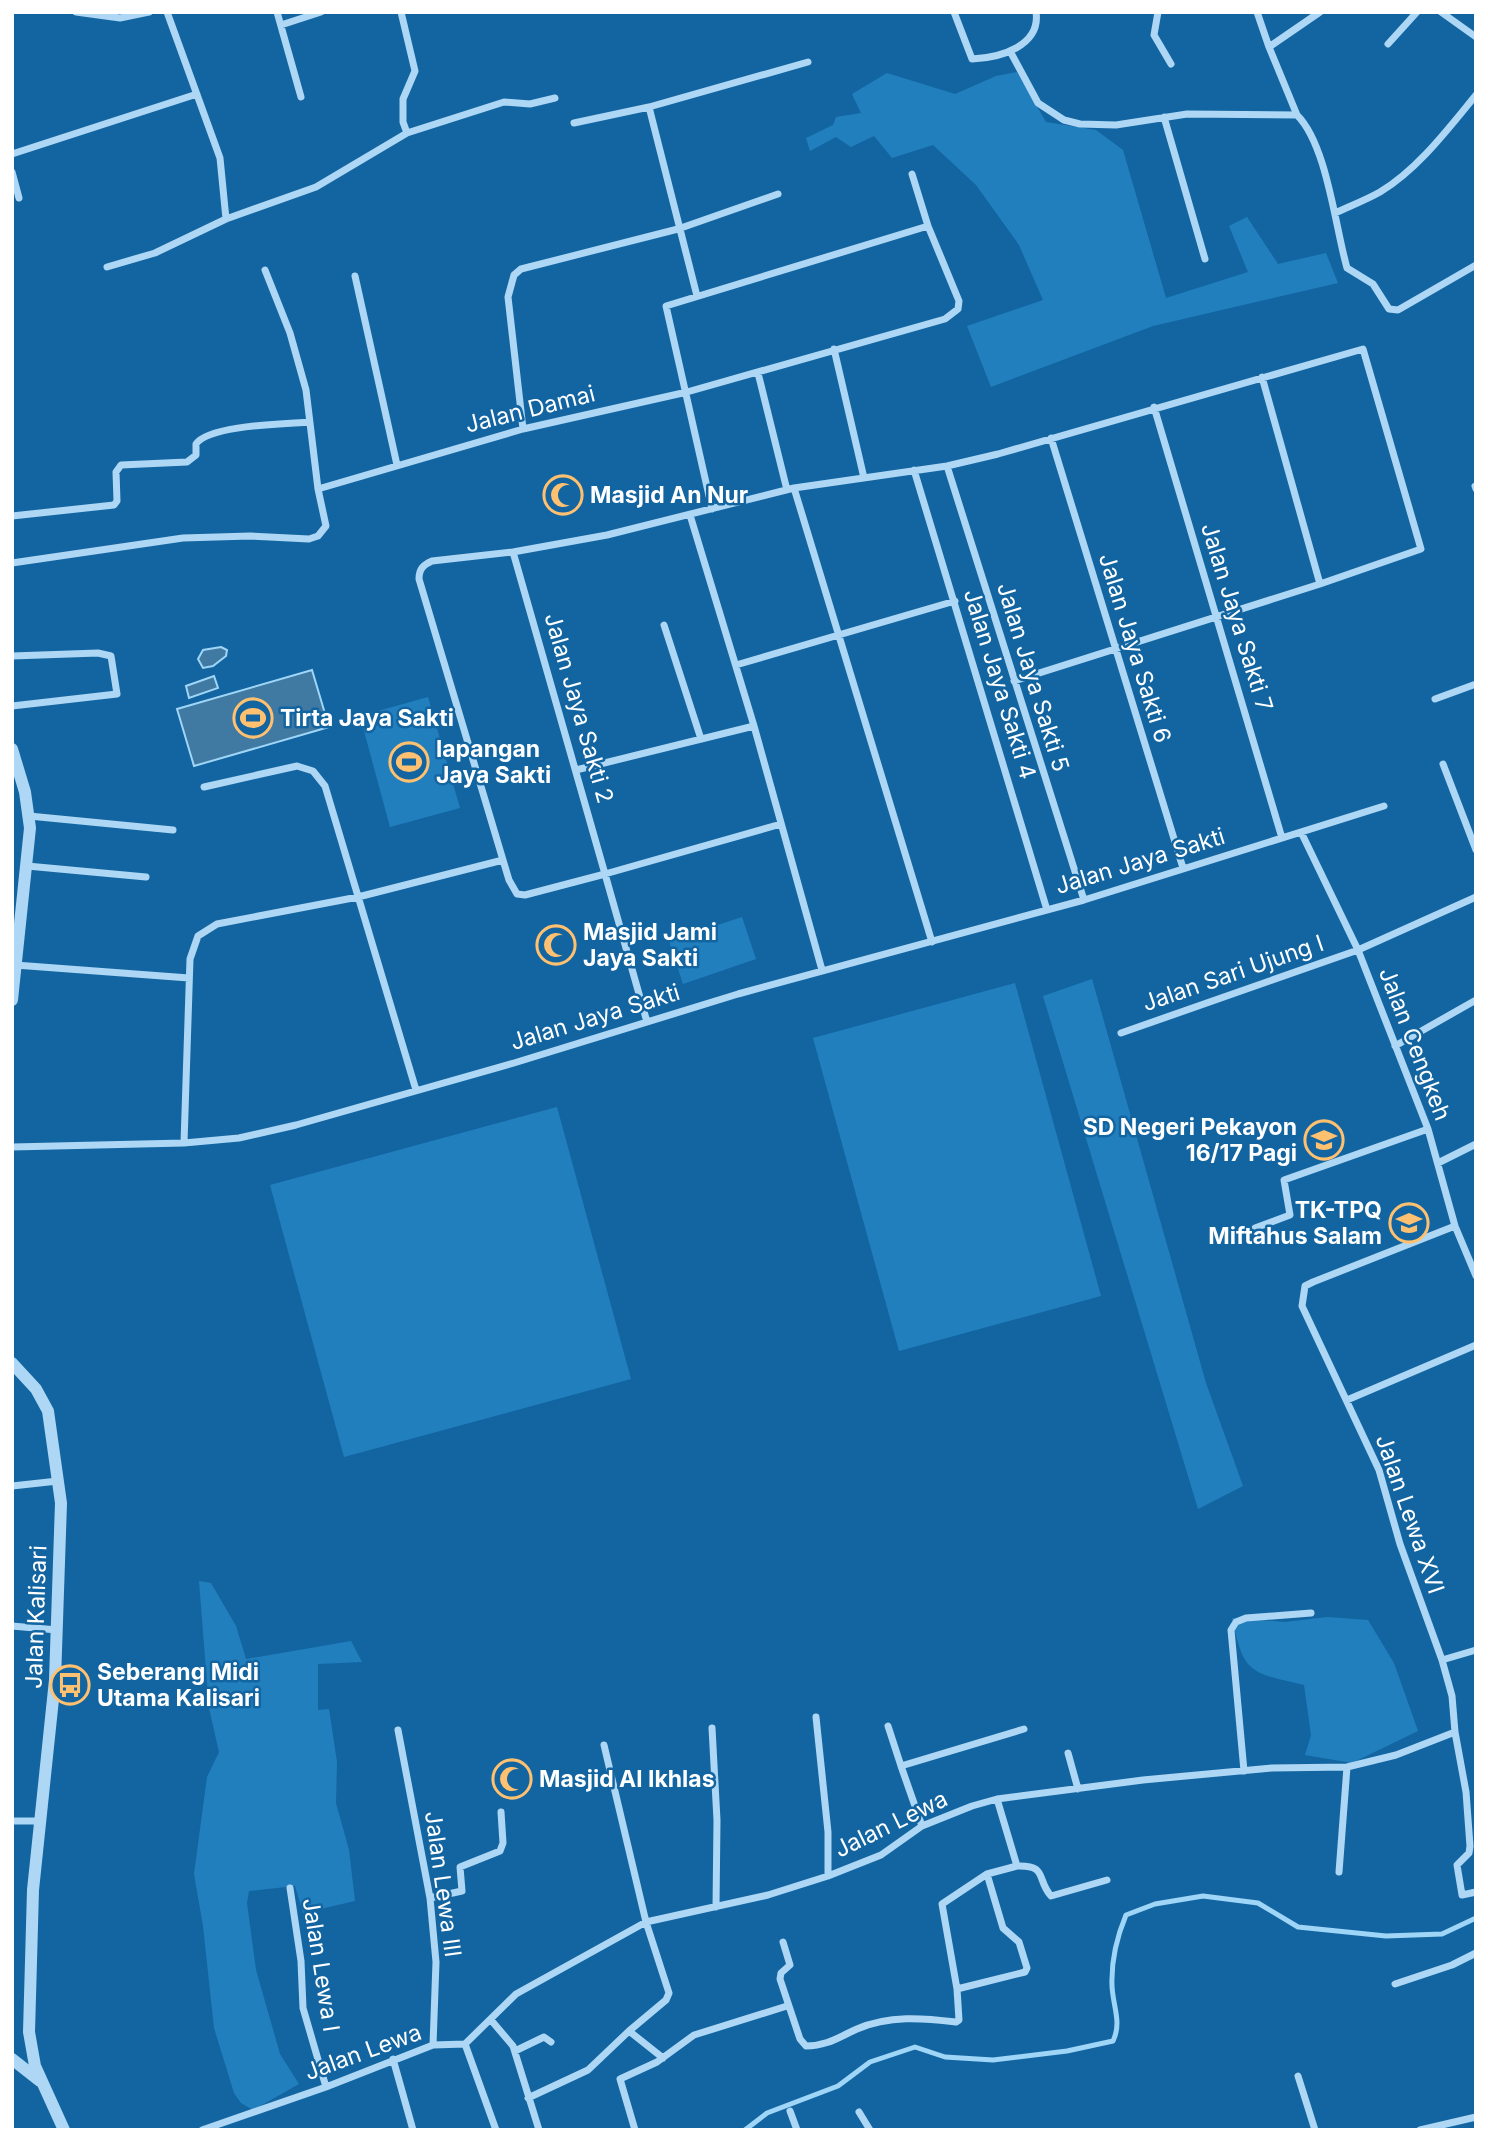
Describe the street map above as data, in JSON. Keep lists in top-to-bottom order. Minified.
{"streets":{"street":["Jalan Damai","Jalan Jaya Sakti 7","Jalan Jaya Sakti 6","Jalan Jaya Sakti 5","Jalan Jaya Sakti 4","Jalan Jaya Sakti 2","Jalan Jaya Sakti","Jalan Sari Ujung I","Jalan Cengkeh","Jalan Lewa XVI","Jalan Kalisari","Jalan Lewa","Jalan Lewa III","Jalan Lewa I"]},"crossings":[["Jalan Jaya Sakti 7","Jalan Jaya Sakti"],["Jalan Jaya Sakti 6","Jalan Jaya Sakti"],["Jalan Jaya Sakti 5","Jalan Jaya Sakti"],["Jalan Jaya Sakti 4","Jalan Jaya Sakti"],["Jalan Jaya Sakti 2","Jalan Jaya Sakti"],["Jalan Jaya Sakti","Jalan Cengkeh"],["Jalan Sari Ujung I","Jalan Cengkeh"],["Jalan Cengkeh","Jalan Lewa XVI"],["Jalan Lewa","Jalan Lewa III"],["Jalan Lewa","Jalan Lewa I"]],"places":{"mosque":["Masjid An Nur","Masjid Jami Jaya Sakti","Masjid Al Ikhlas"],"sports":["Tirta Jaya Sakti","lapangan Jaya Sakti"],"school or university":["SD Negeri Pekayon 16/17 Pagi","TK-TPQ Miftahus Salam"],"bus stop":["Seberang Midi Utama Kalisari"]}}
